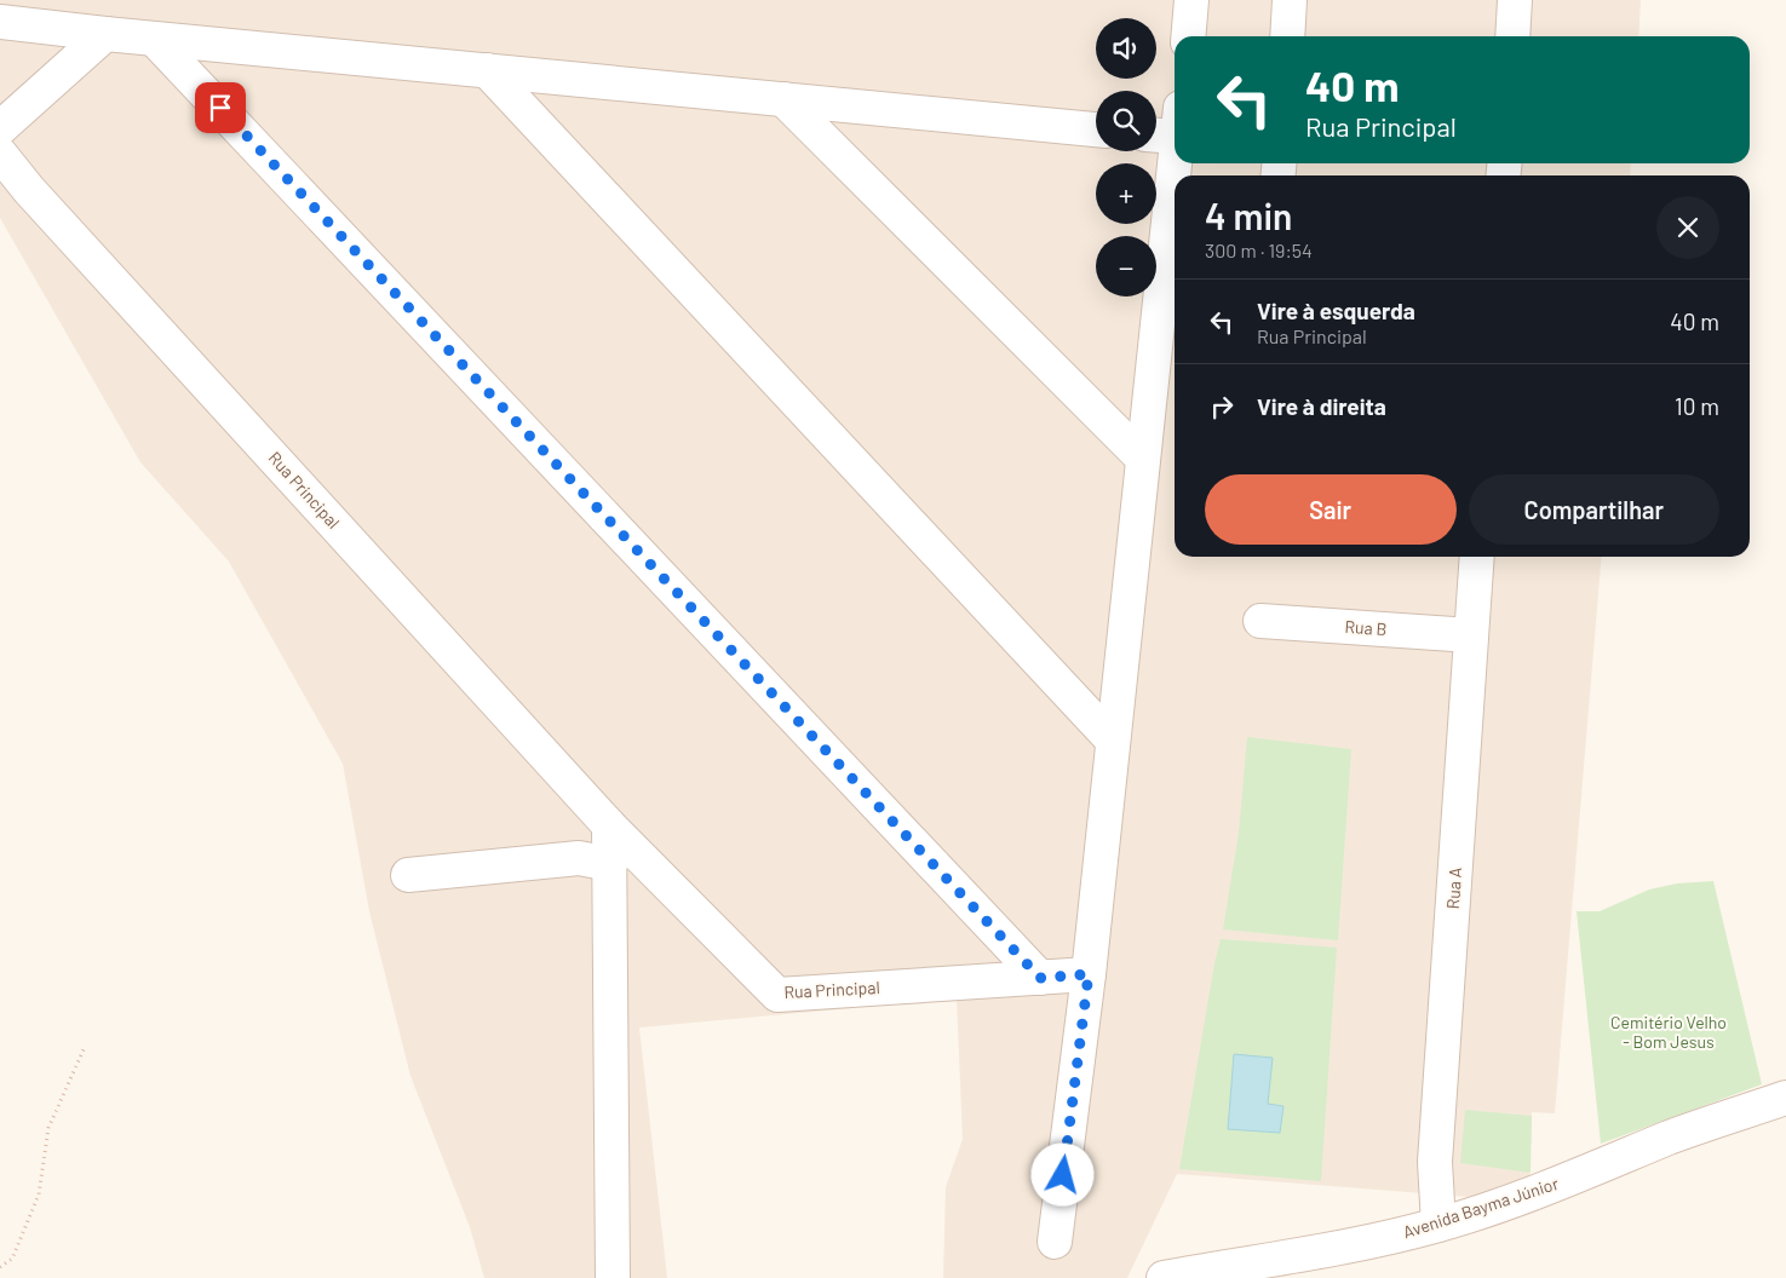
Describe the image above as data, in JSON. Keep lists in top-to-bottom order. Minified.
{"streets":{"street":["Rua Principal","Rua B","Rua A","Avenida Bayma Júnior"]},"crossings":[["Rua B","Rua A"],["Rua A","Avenida Bayma Júnior"]],"parks":["Cemitério Velho - Bom Jesus"],"page":{"map_buttons":["+","−"],"turn":["40 m","Rua Principal"],"heading":["4 min","300 m · 19:54"],"list":[{"name":"Vire à esquerda","note":"Rua Principal","value":"40 m"},{"name":"Vire à direita","value":"10 m"}],"buttons":["Sair","Compartilhar"]}}
